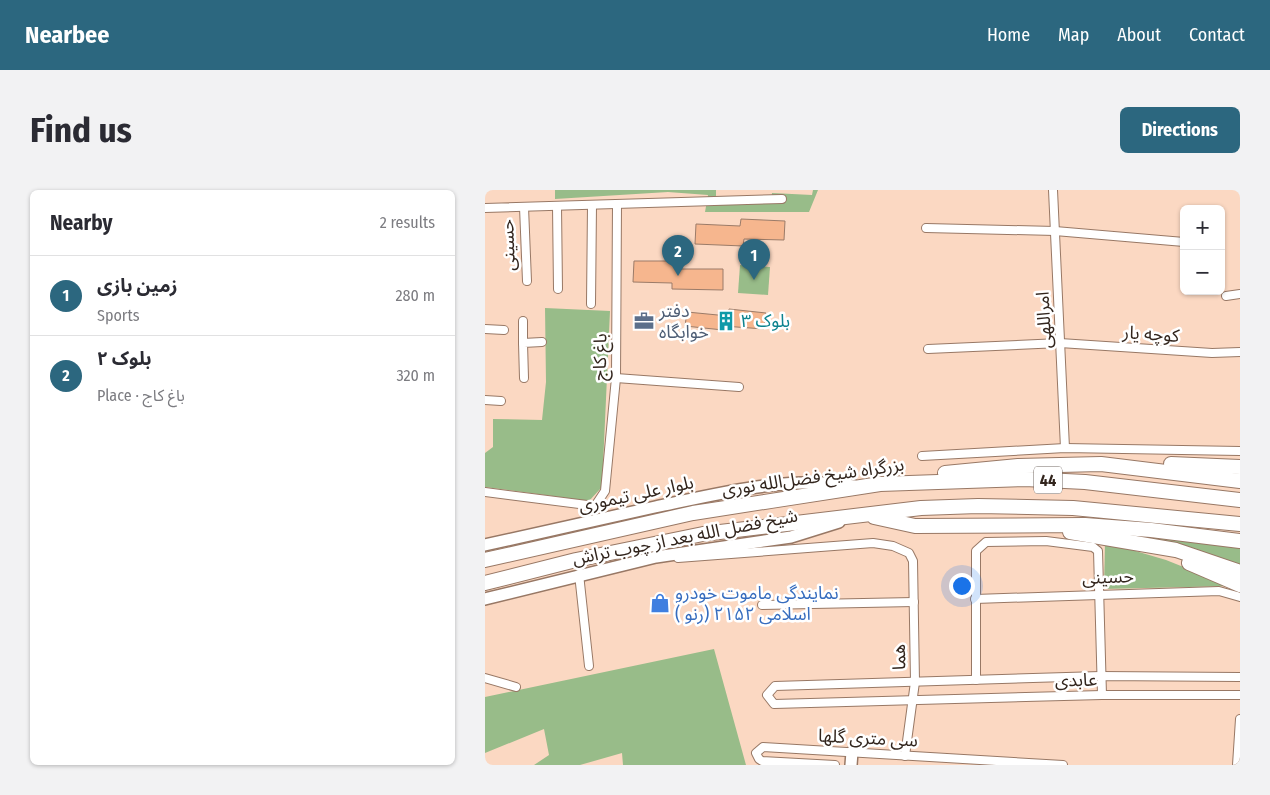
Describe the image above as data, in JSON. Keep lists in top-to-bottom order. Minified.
{"streets":{"highway":["بزرگراه شیخ فضل‌الله نوری","44"],"street":["حسینی","امراللهی","کوچه یار","باغ کاج","بلوار علی تیموری","شیخ فضل الله بعد از چوب تراش","هما","عابدی","سی متری گلها"]},"crossings":[["امراللهی","کوچه یار"],["بزرگراه شیخ فضل‌الله نوری","بلوار علی تیموری"],["44","شیخ فضل الله بعد از چوب تراش"],["شیخ فضل الله بعد از چوب تراش","هما"],["هما","عابدی"],["هما","سی متری گلها"]],"places":{"office":["دفتر خوابگاه"],"building":["بلوک ۳"],"shop":["نمایندگی ماموت خودرو ( رنو) اسلامی ۲۱۵۲"]},"page":{"header":"Nearbee","nav":["Home","Map","About","Contact"],"buttons":"Directions","title":"Find us","heading":["Nearby","2 results"],"map_buttons":["+","−"],"pins":["2","1"],"list":[{"mark":"1","name":"زمین بازی","note":"Sports","value":"280 m"},{"mark":"2","name":"بلوک ۲","note":"Place · باغ کاج","value":"320 m"}]}}
